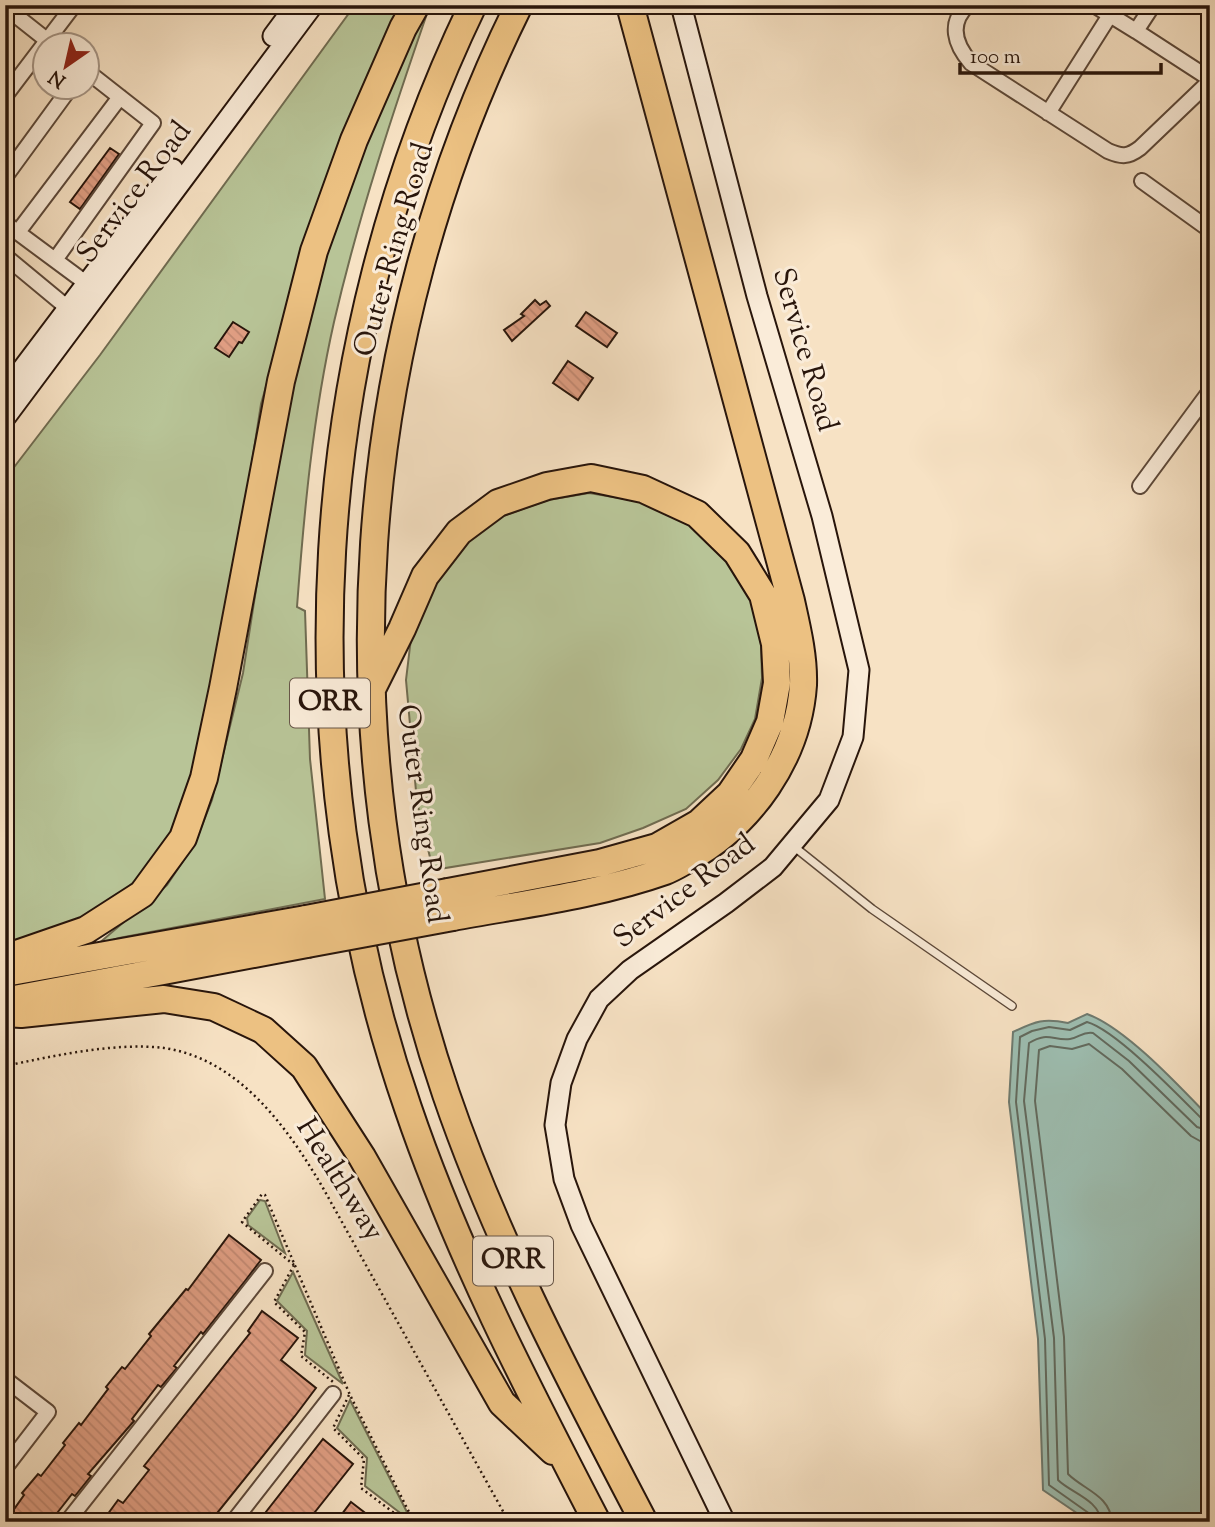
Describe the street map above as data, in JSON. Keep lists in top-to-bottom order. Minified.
{"streets":{"highway":["Outer Ring Road","ORR"],"main road":["Service Road"],"path":["Healthway"]},"scale_bar":"100 m","north":"bottom left"}
